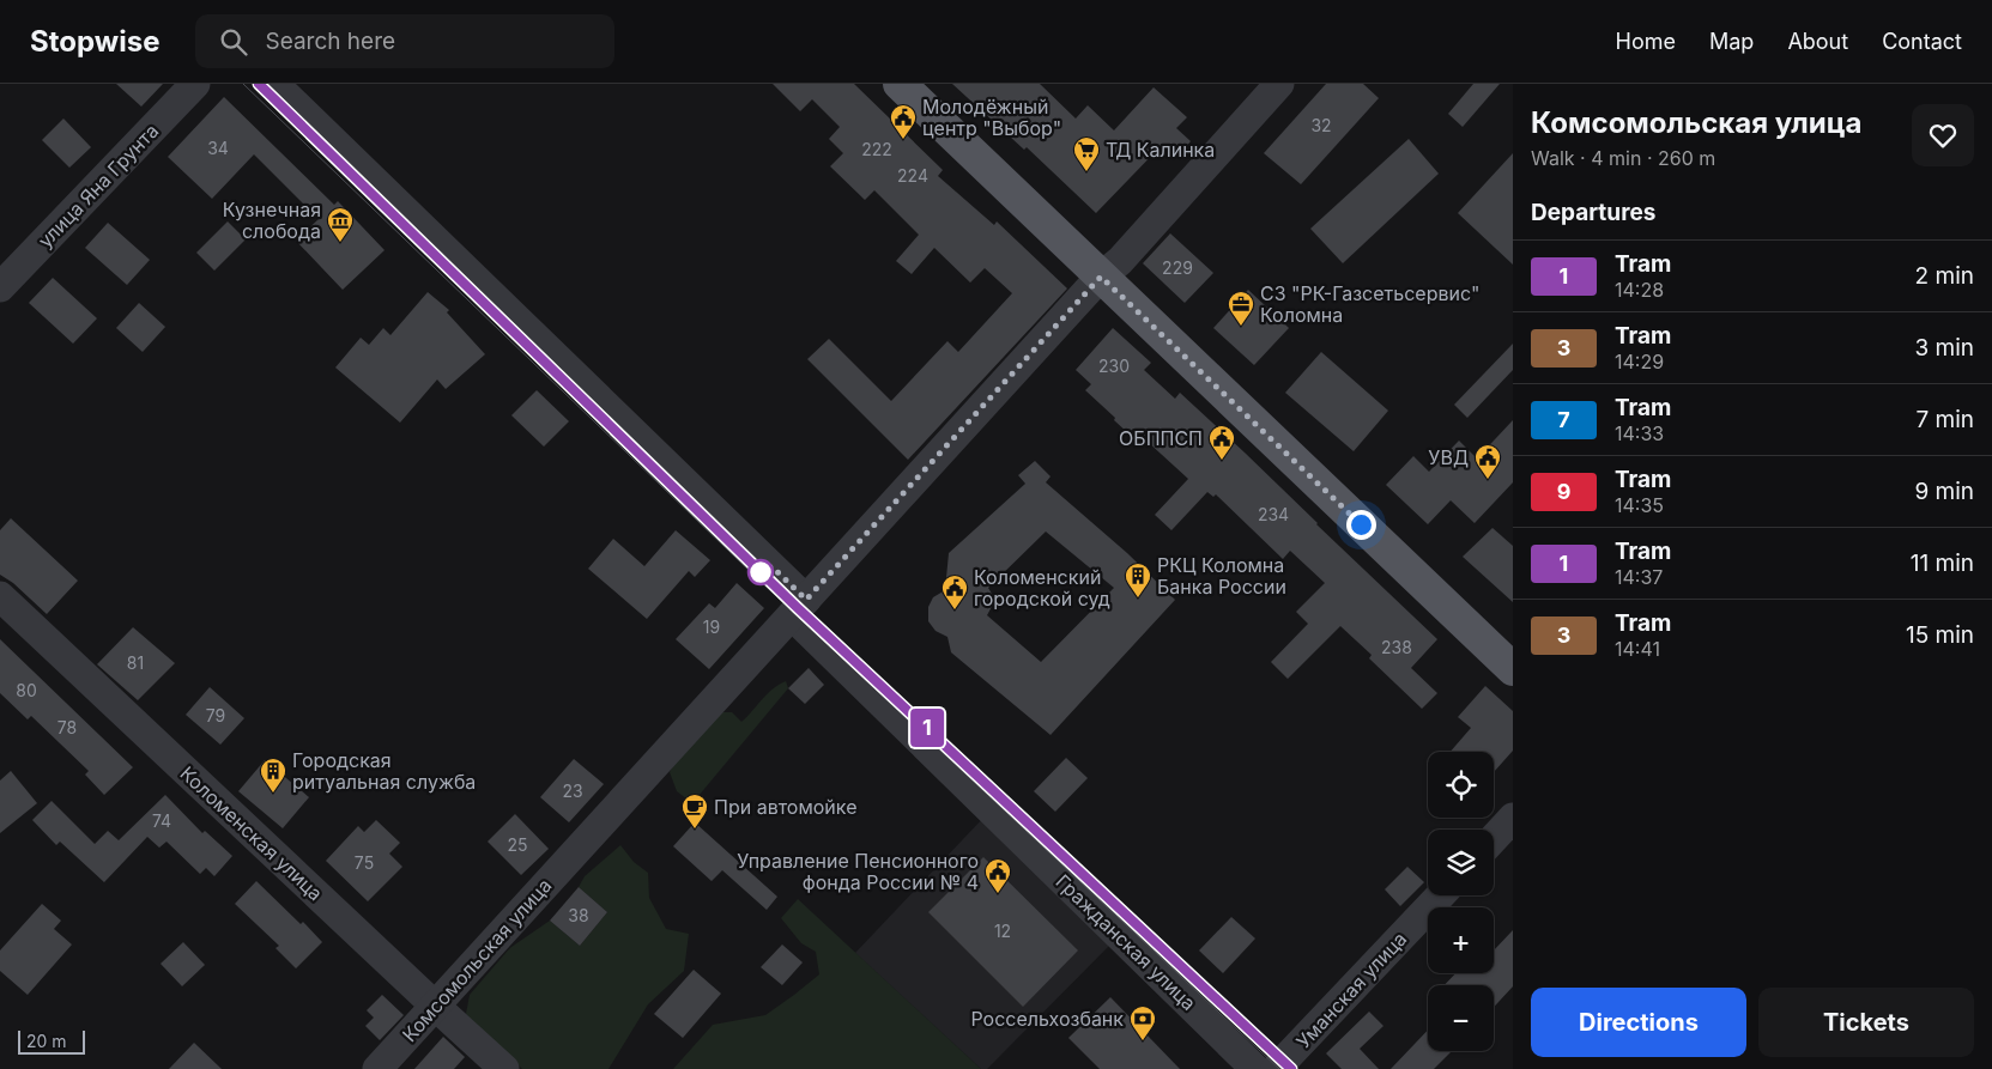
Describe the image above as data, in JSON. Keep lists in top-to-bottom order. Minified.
{"streets":{"street":["улица Яна Грунта","Коломенская улица","Гражданская улица","Комсомольская улица","Уманская улица"]},"crossings":[["Коломенская улица","Комсомольская улица"],["Гражданская улица","Комсомольская улица"]],"places":{"public building":["Молодёжный центр \"Выбор\"","ОБППСП","УВД","Коломенский городской суд","Управление Пенсионного фонда России № 4"],"supermarket":["ТД Калинка"],"museum":["Кузнечная слобода"],"office":["СЗ \"РК-Газсетьсервис\" Коломна"],"building":["РКЦ Коломна Банка России","Городская ритуальная служба"],"cafe":["При автомойке"],"bank":["Россельхозбанк"]},"lines":["tram line 1"],"house_numbers":["32","34","222","224","229","230","234","19","238","81","80","79","78","23","74","25","75","38","12"],"scale_bar":"20 m","page":{"header":"Stopwise","search":"Search here","nav":["Home","Map","About","Contact"],"on_map":"1","heading":[["Комсомольская улица","Walk · 4 min · 260 m"],"Departures"],"list":[{"mark":"1","name":"Tram","note":"14:28","value":"2 min"},{"mark":"3","name":"Tram","note":"14:29","value":"3 min"},{"mark":"7","name":"Tram","note":"14:33","value":"7 min"},{"mark":"9","name":"Tram","note":"14:35","value":"9 min"},{"mark":"1","name":"Tram","note":"14:37","value":"11 min"},{"mark":"3","name":"Tram","note":"14:41","value":"15 min"}],"map_buttons":["+","−"],"buttons":["Directions","Tickets"],"scale":"20 m"}}
